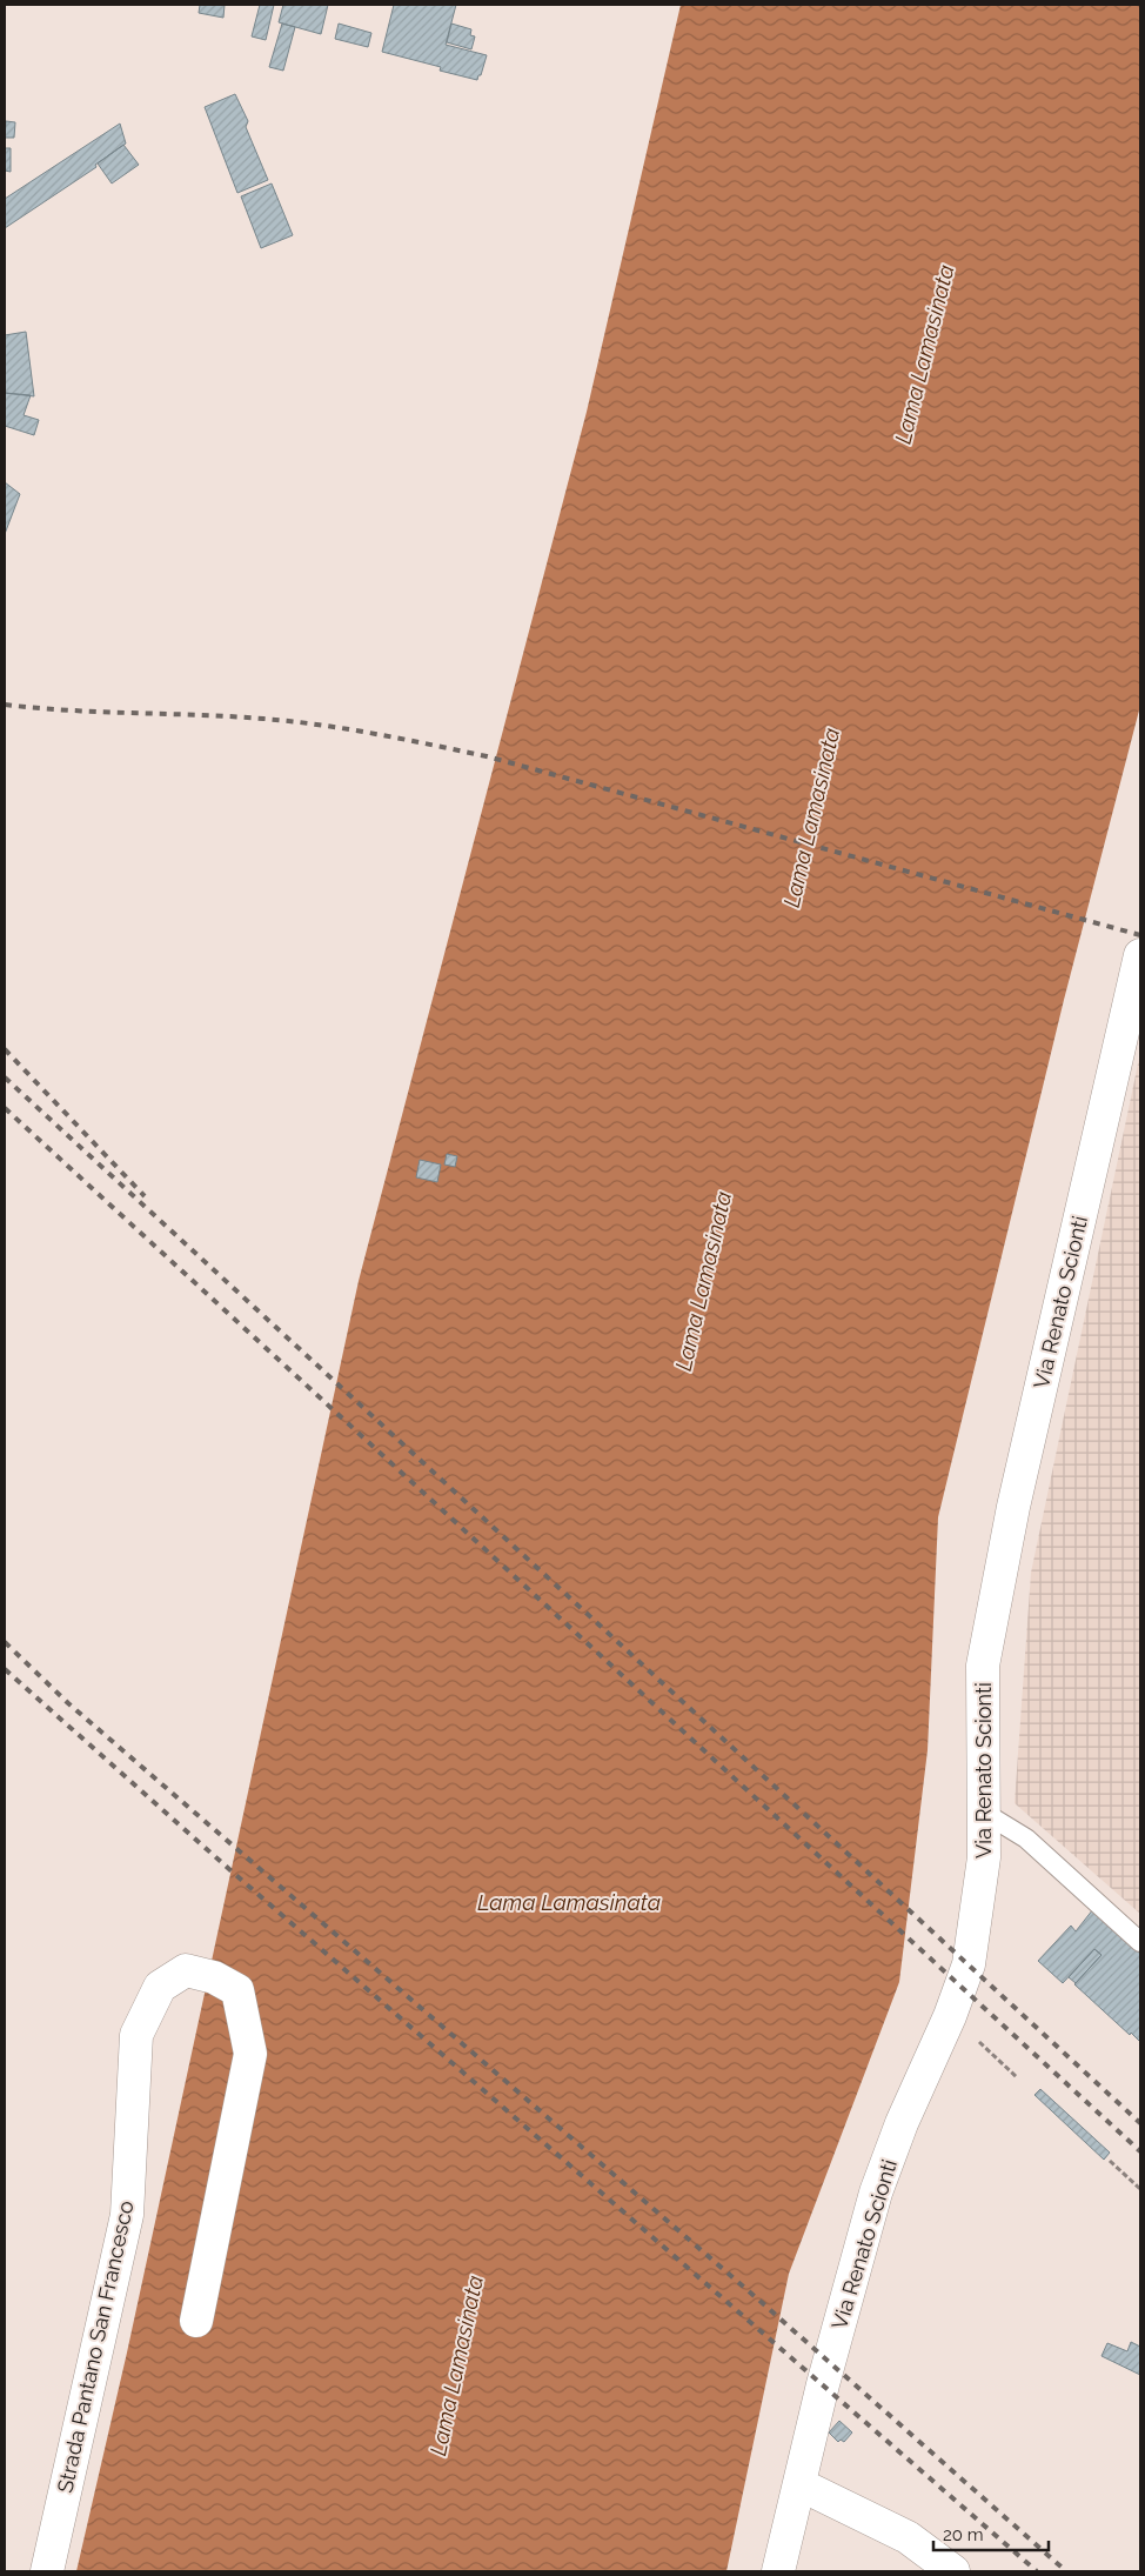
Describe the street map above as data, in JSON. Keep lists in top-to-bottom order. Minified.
{"streets":{"street":["Via Renato Scionti","Strada Pantano San Francesco"]},"water":["Lama Lamasinata"],"scale_bar":"20 m"}
